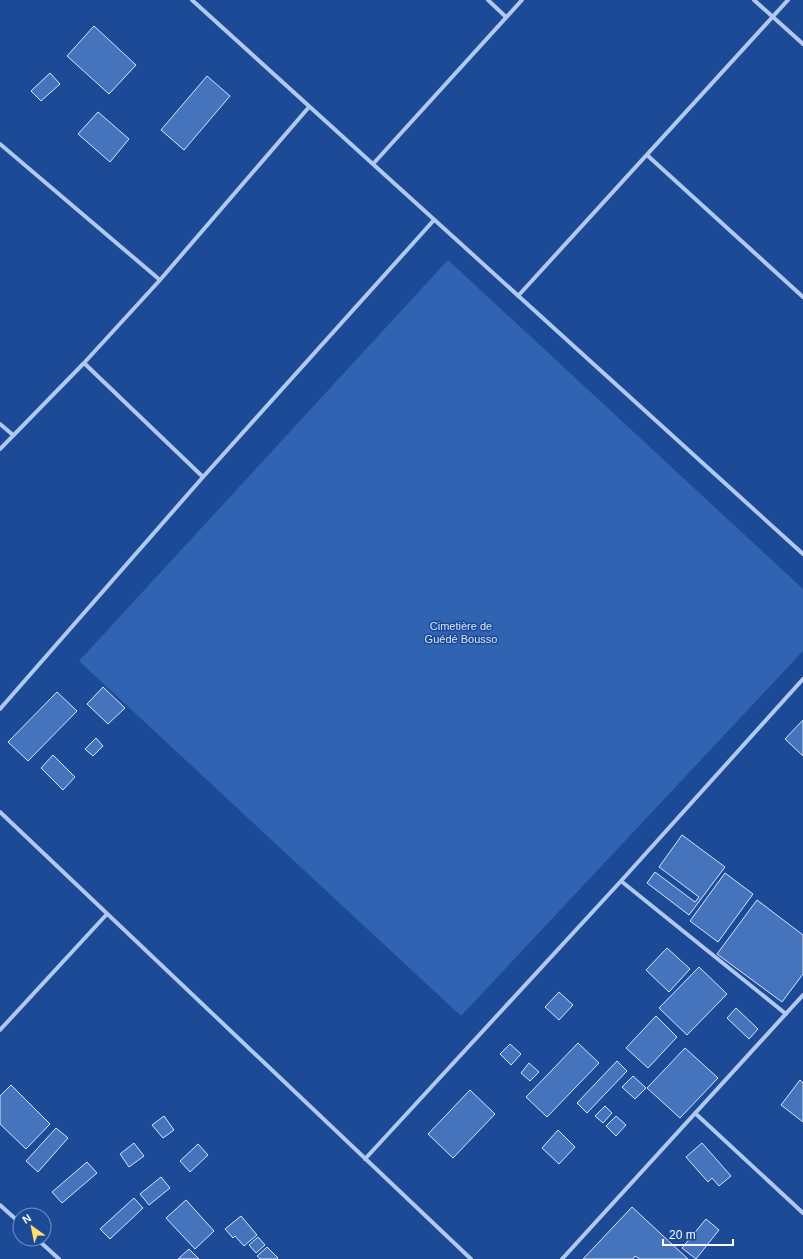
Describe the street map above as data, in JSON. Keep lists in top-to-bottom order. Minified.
{"parks":["Cimetière de Guédé Bousso"],"scale_bar":"20 m","north":"top left"}
